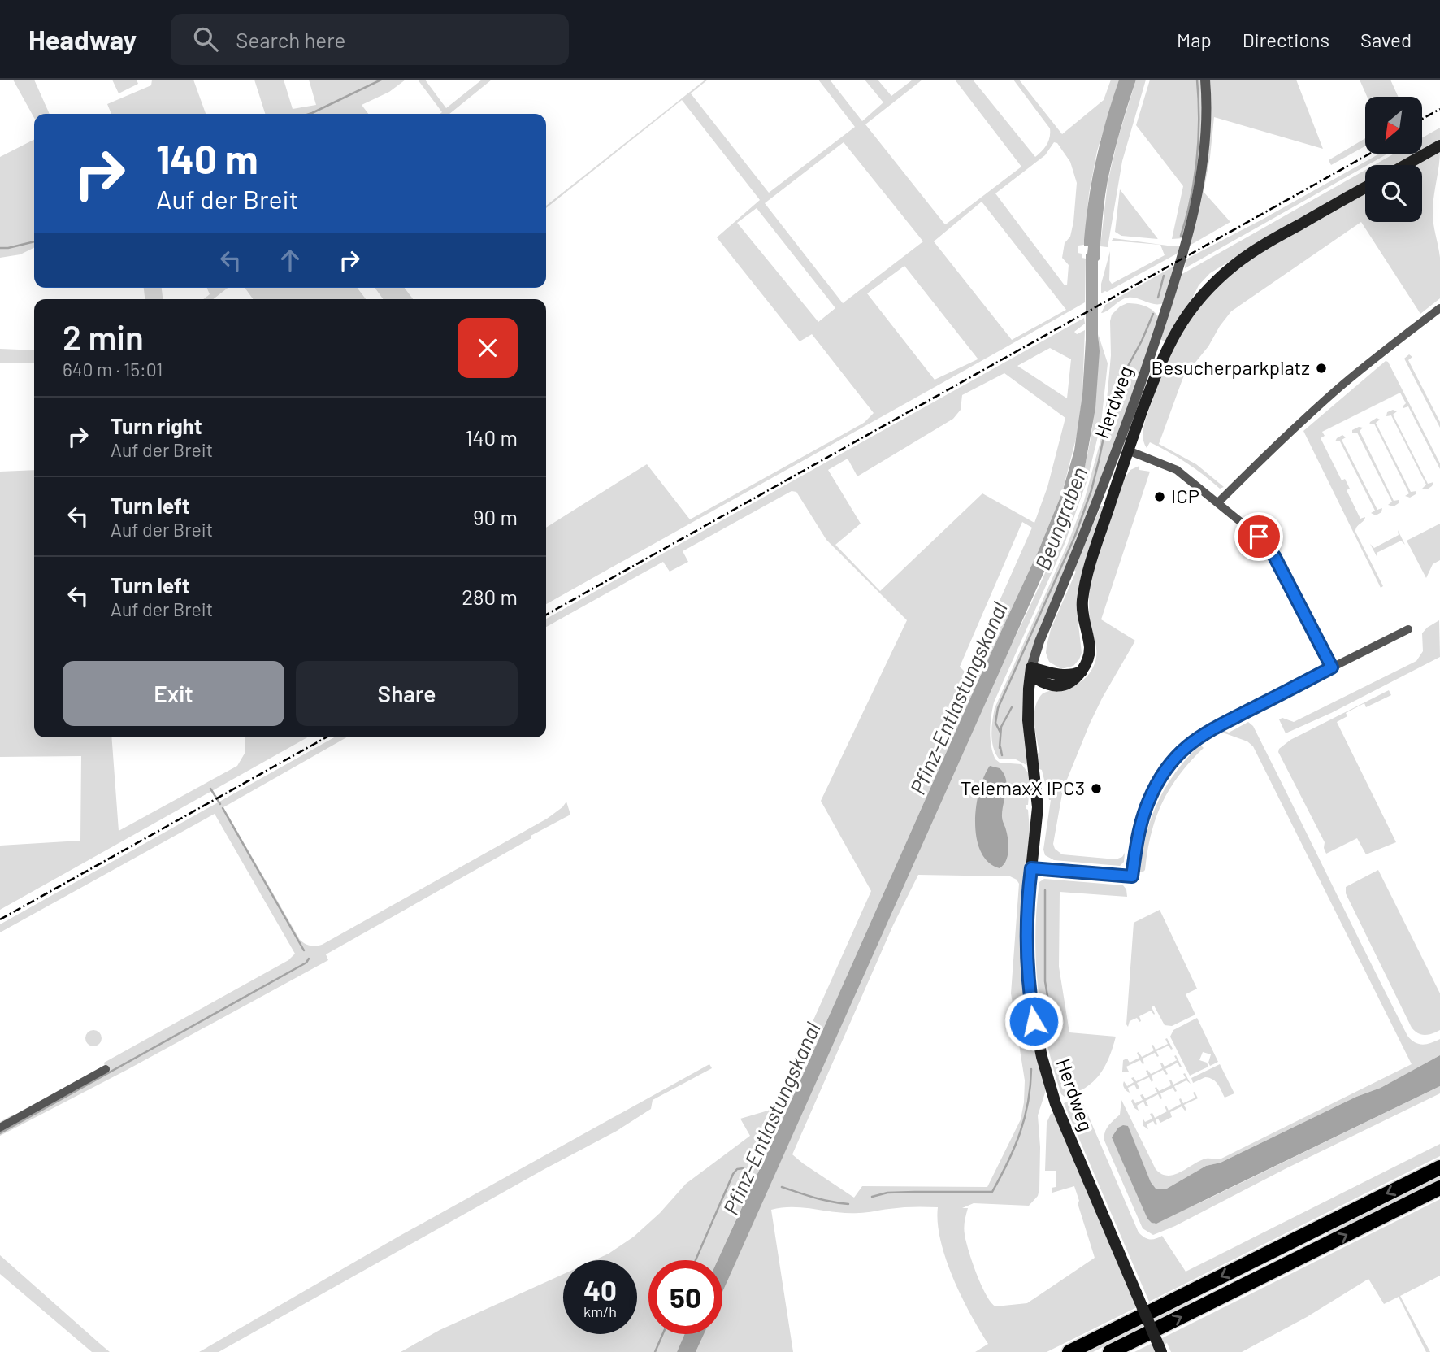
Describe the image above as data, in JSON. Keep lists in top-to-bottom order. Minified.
{"streets":{"main road":["Herdweg"]},"water":["Beungraben","Pfinz-Entlastungskanal"],"places":["Besucherparkplatz","ICP","TelemaxX IPC3"],"north":"bottom left","page":{"header":"Headway","search":"Search here","nav":["Map","Directions","Saved"],"turn":["140 m","Auf der Breit"],"heading":["2 min","640 m · 15:01"],"list":[{"name":"Turn right","note":"Auf der Breit","value":"140 m"},{"name":"Turn left","note":"Auf der Breit","value":"90 m"},{"name":"Turn left","note":"Auf der Breit","value":"280 m"}],"buttons":["Exit","Share"],"speed":"40 km/h","limit":"50"}}
